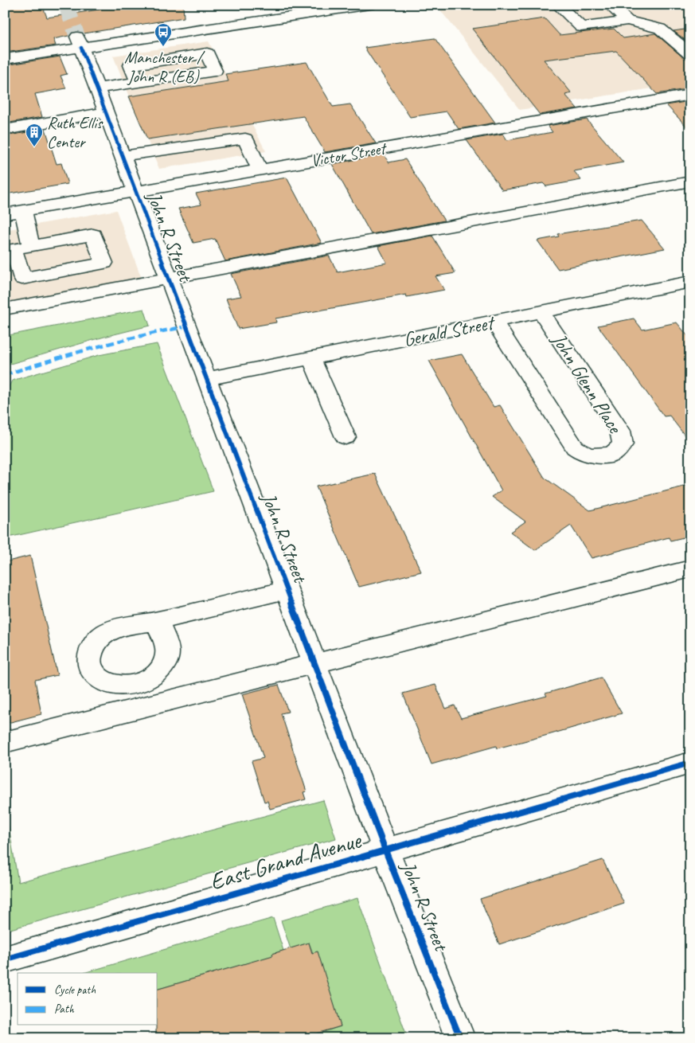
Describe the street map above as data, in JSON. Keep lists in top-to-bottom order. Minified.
{"streets":{"street":["Victor Street","John R Street","Gerald Street","John Glenn Place","East Grand Avenue"]},"crossings":[["Victor Street","John R Street"],["John R Street","Gerald Street"],["John R Street","East Grand Avenue"],["Gerald Street","John Glenn Place"]],"places":{"bus stop":["Manchester / John R (EB)"],"building":["Ruth Ellis Center"]},"legend":["Cycle path","Path"]}
